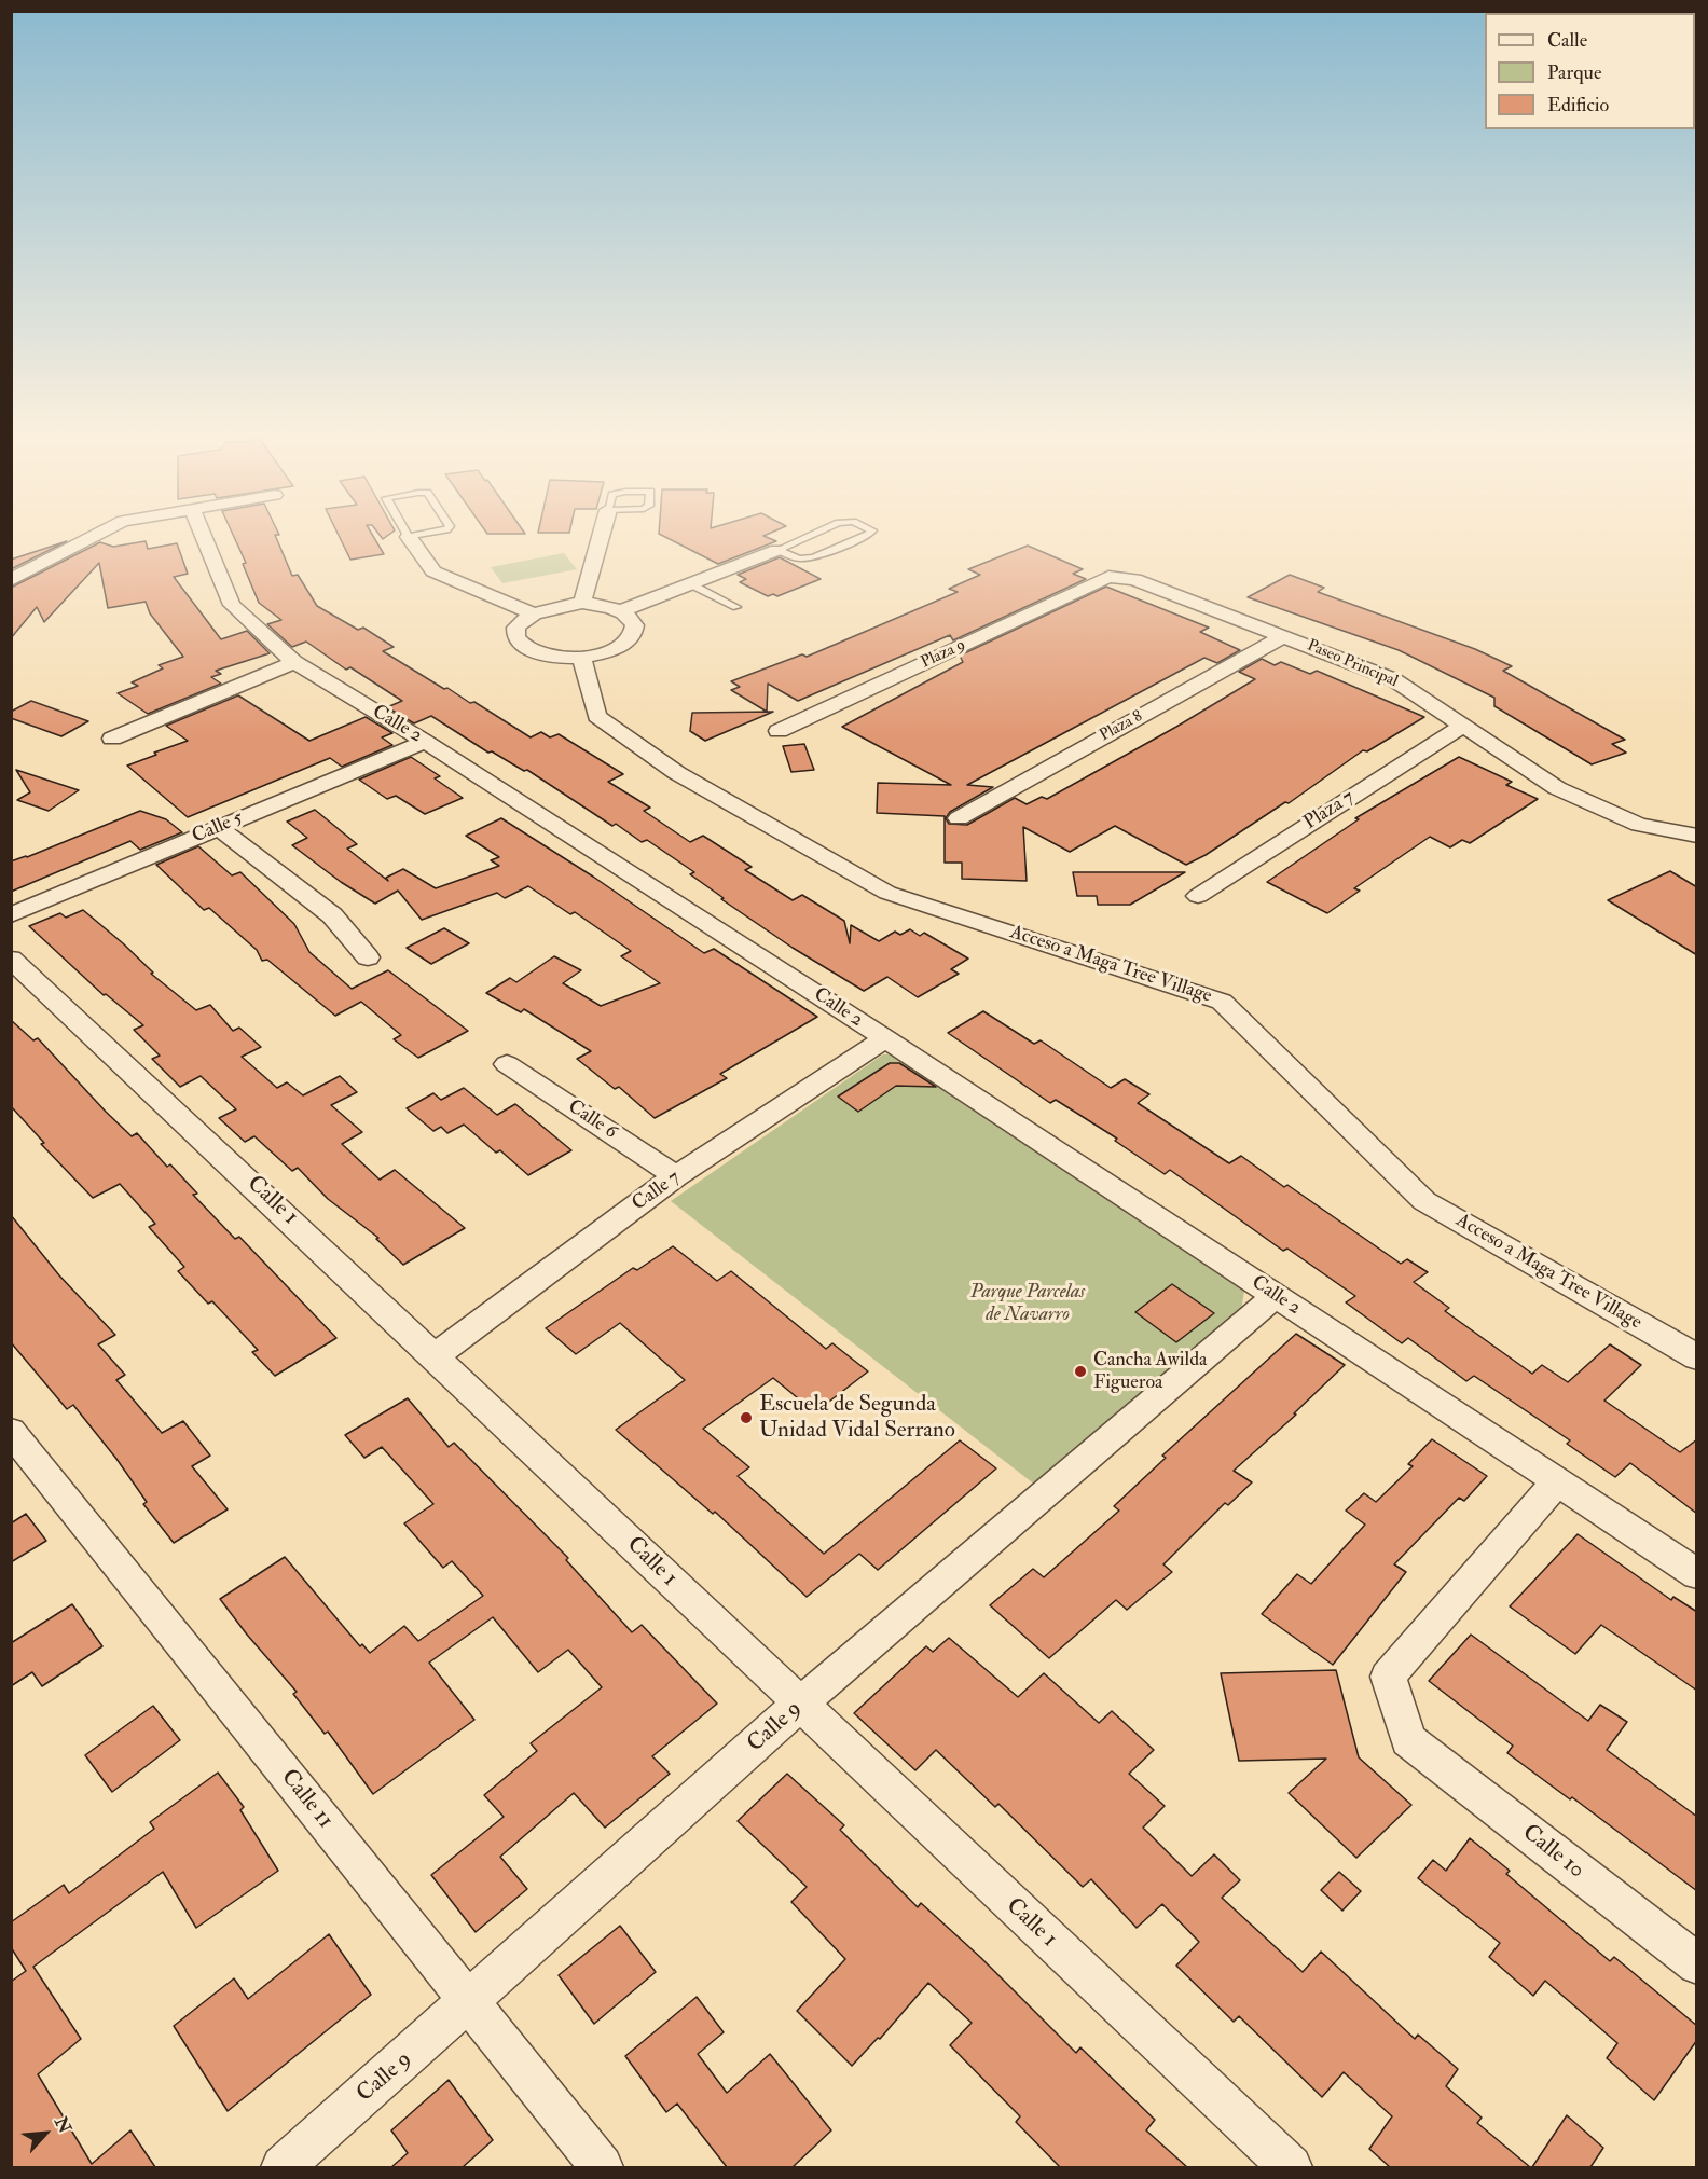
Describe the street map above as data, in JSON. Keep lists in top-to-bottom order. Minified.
{"streets":{"street":["Plaza 9","Paseo Principal","Calle 2","Plaza 8","Plaza 7","Calle 5","Acceso a Maga Tree Village","Calle 6","Calle 7","Calle 1","Calle 9","Calle 11","Calle 10"]},"crossings":[["Plaza 9","Paseo Principal"],["Paseo Principal","Plaza 8"],["Paseo Principal","Plaza 7"],["Calle 2","Calle 5"],["Calle 2","Calle 7"],["Calle 2","Calle 9"],["Calle 2","Calle 10"],["Calle 6","Calle 7"],["Calle 7","Calle 1"],["Calle 1","Calle 9"],["Calle 9","Calle 11"]],"parks":["Parque Parcelas de Navarro"],"places":["Cancha Awilda Figueroa","Escuela de Segunda Unidad Vidal Serrano"],"legend":["Calle","Parque","Edificio"],"north":"top right"}
